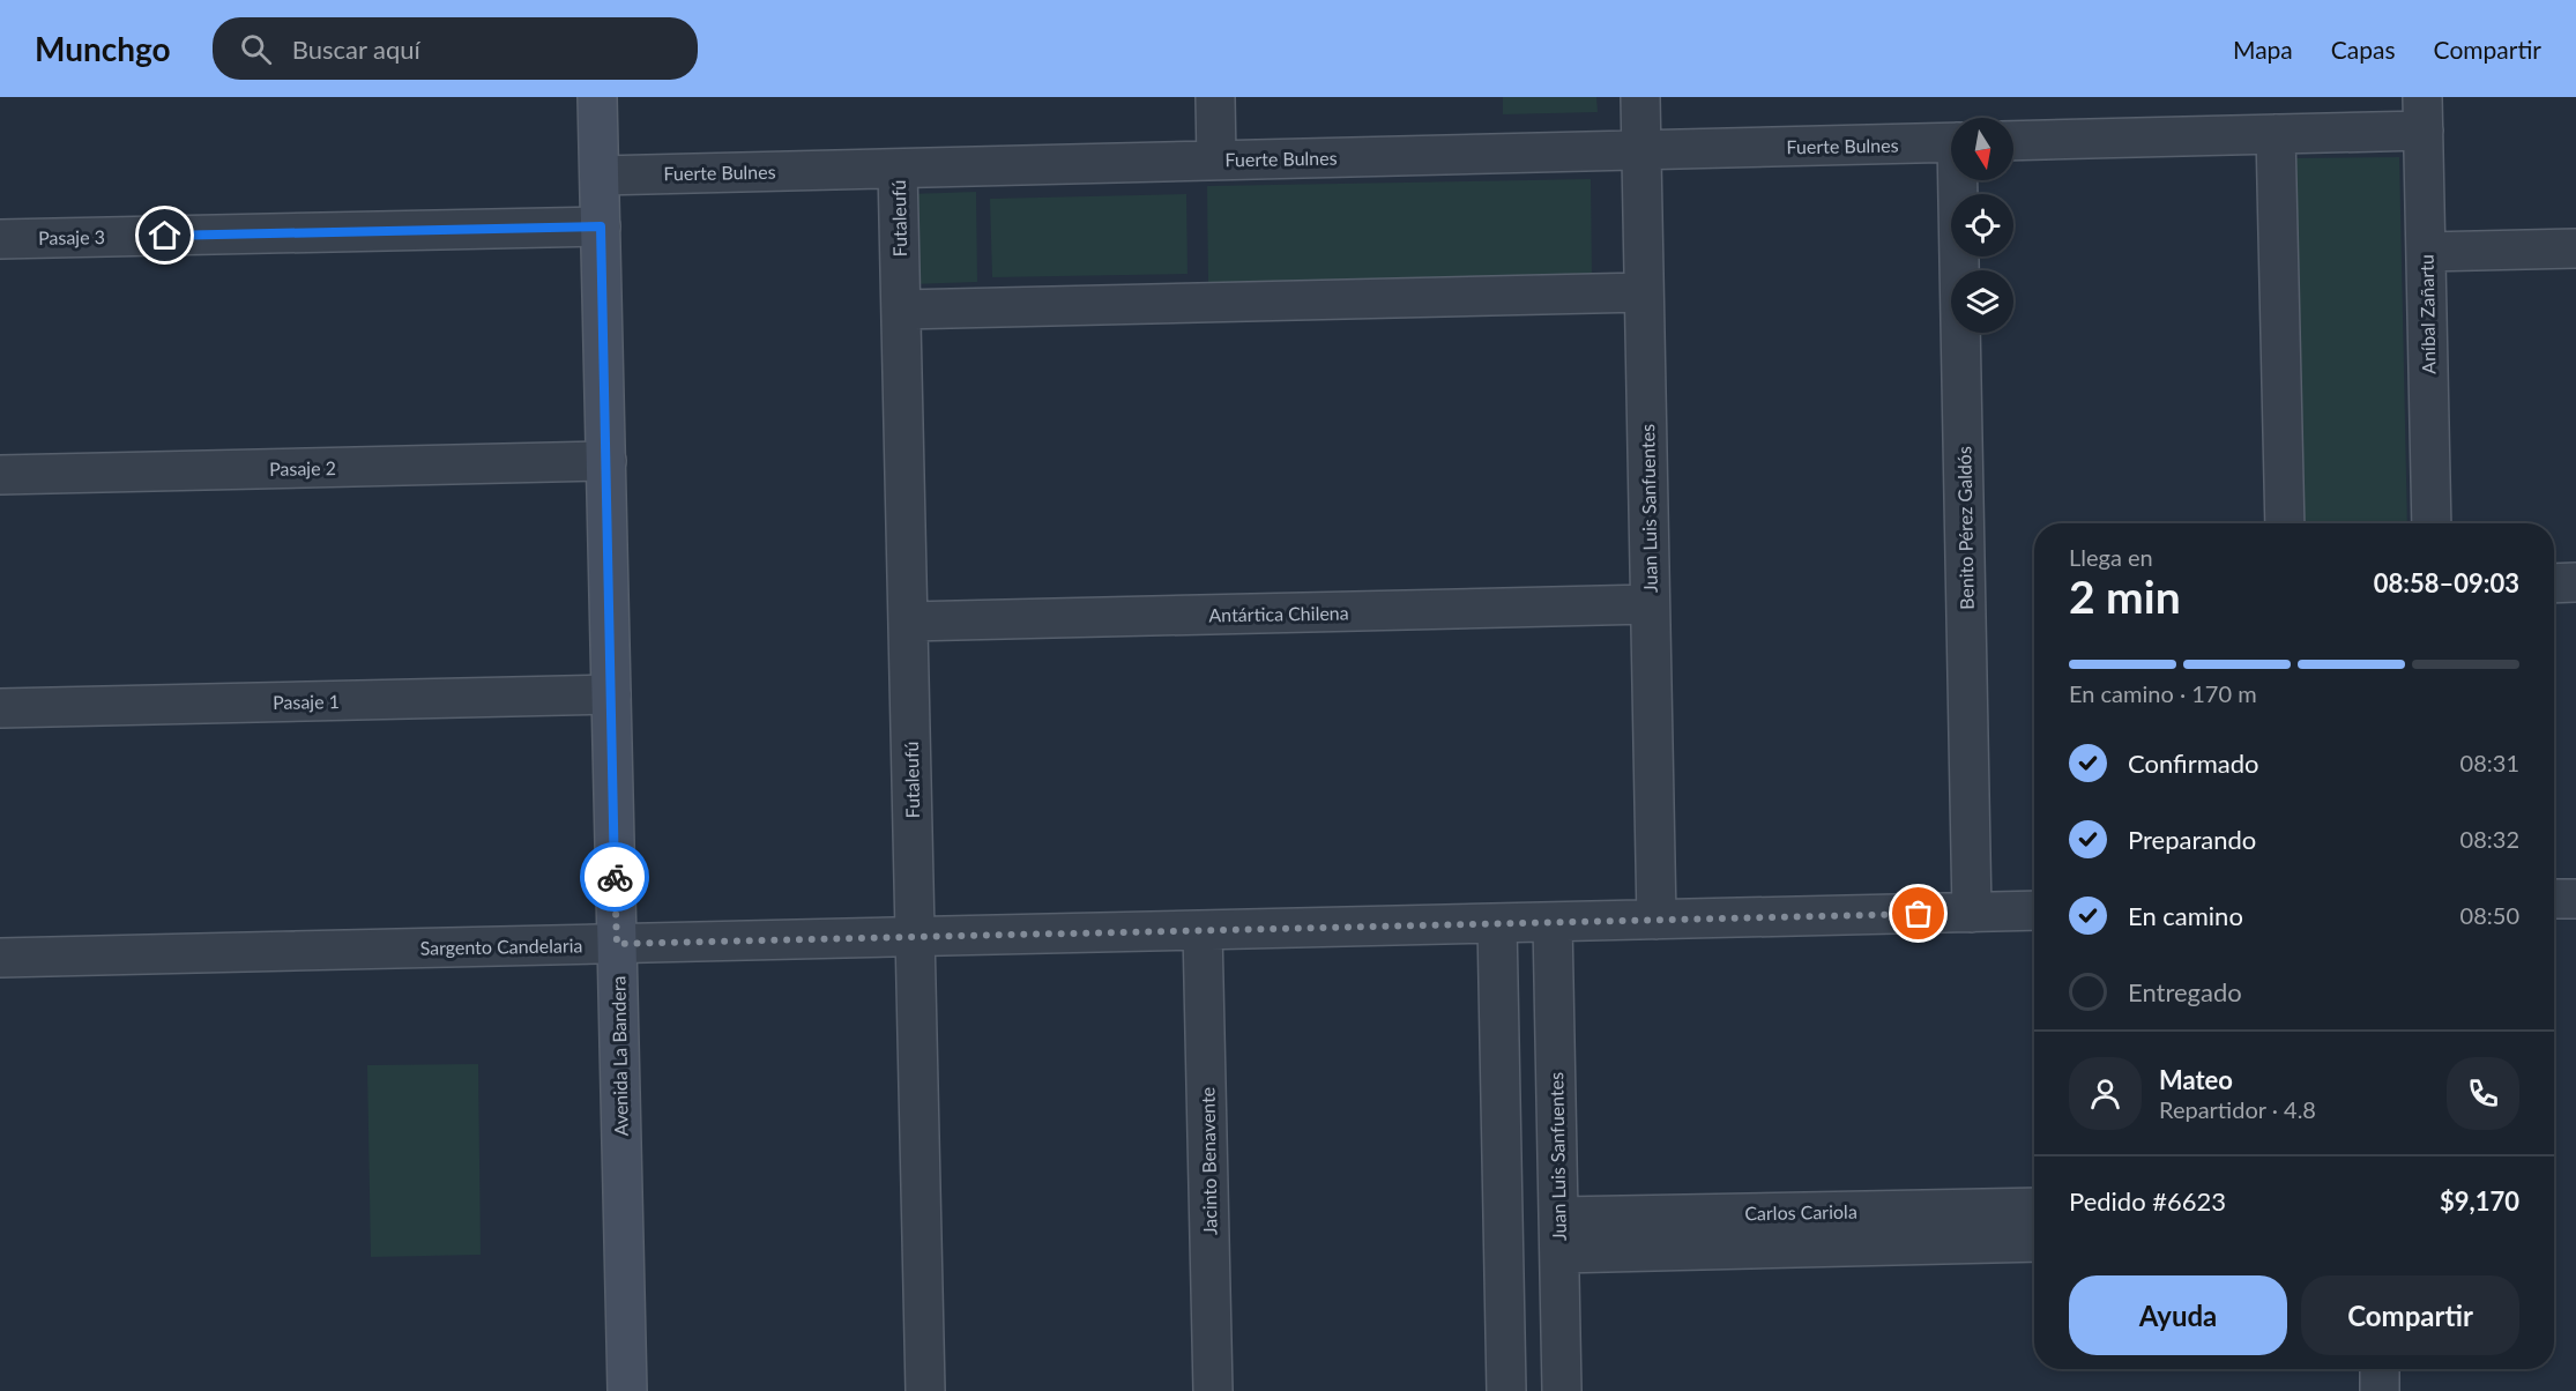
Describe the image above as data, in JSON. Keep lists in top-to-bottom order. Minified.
{"streets":{"street":["Fuerte Bulnes","Futaleufú","Pasaje 3","Aníbal Zañartu","Pasaje 2","Juan Luis Sanfuentes","Benito Pérez Galdós","Antártica Chilena","Pasaje 1","Sargento Candelaria","Avenida La Bandera","Jacinto Benavente","Carlos Cariola"]},"crossings":[["Fuerte Bulnes","Futaleufú"],["Fuerte Bulnes","Juan Luis Sanfuentes"],["Fuerte Bulnes","Avenida La Bandera"],["Futaleufú","Antártica Chilena"],["Futaleufú","Sargento Candelaria"],["Pasaje 3","Avenida La Bandera"],["Pasaje 2","Avenida La Bandera"],["Juan Luis Sanfuentes","Antártica Chilena"],["Juan Luis Sanfuentes","Sargento Candelaria"],["Juan Luis Sanfuentes","Carlos Cariola"],["Benito Pérez Galdós","Sargento Candelaria"],["Pasaje 1","Avenida La Bandera"],["Sargento Candelaria","Avenida La Bandera"],["Sargento Candelaria","Jacinto Benavente"]],"north":"bottom","page":{"header":"Munchgo","search":"Buscar aquí","nav":["Mapa","Capas","Compartir"],"heading":["2 min","Llega en","08:58–09:03"],"panel":["Mateo","Repartidor · 4.8","Pedido #6623","$9,170"],"bar":"En camino · 170 m","list":[["Confirmado","08:31"],["Preparando","08:32"],["En camino","08:50"],"Entregado"],"buttons":["Ayuda","Compartir"]}}
